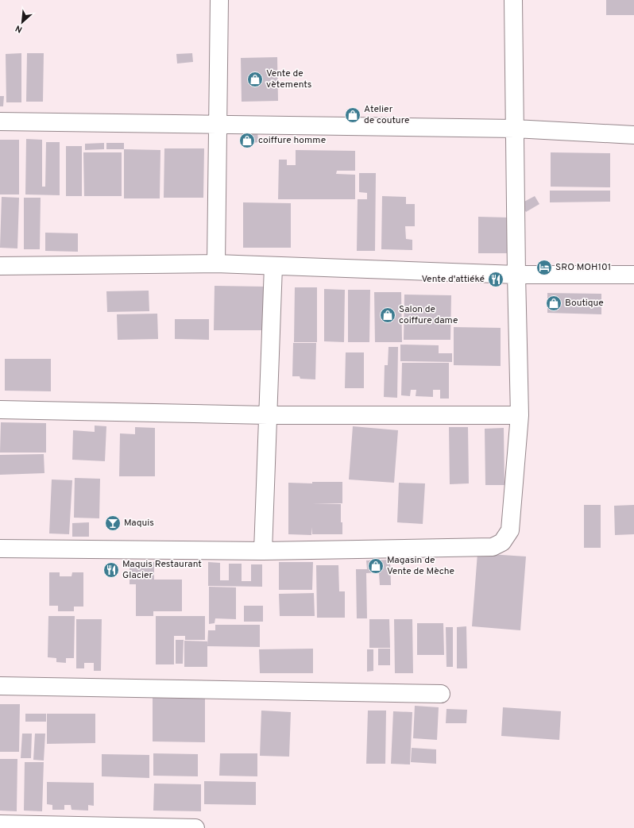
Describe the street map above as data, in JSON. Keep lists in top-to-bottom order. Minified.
{"places":{"shop":["Vente de vètements","Atelier de couture","coiffure homme","Boutique","Salon de coiffure dame","Magasin de Vente de Mèche"],"hotel":["SRO MOH101"],"restaurant":["Vente d'attiéké","Maquis Restaurant Glacier"],"bar":["Maquis"]},"north":"bottom left"}
